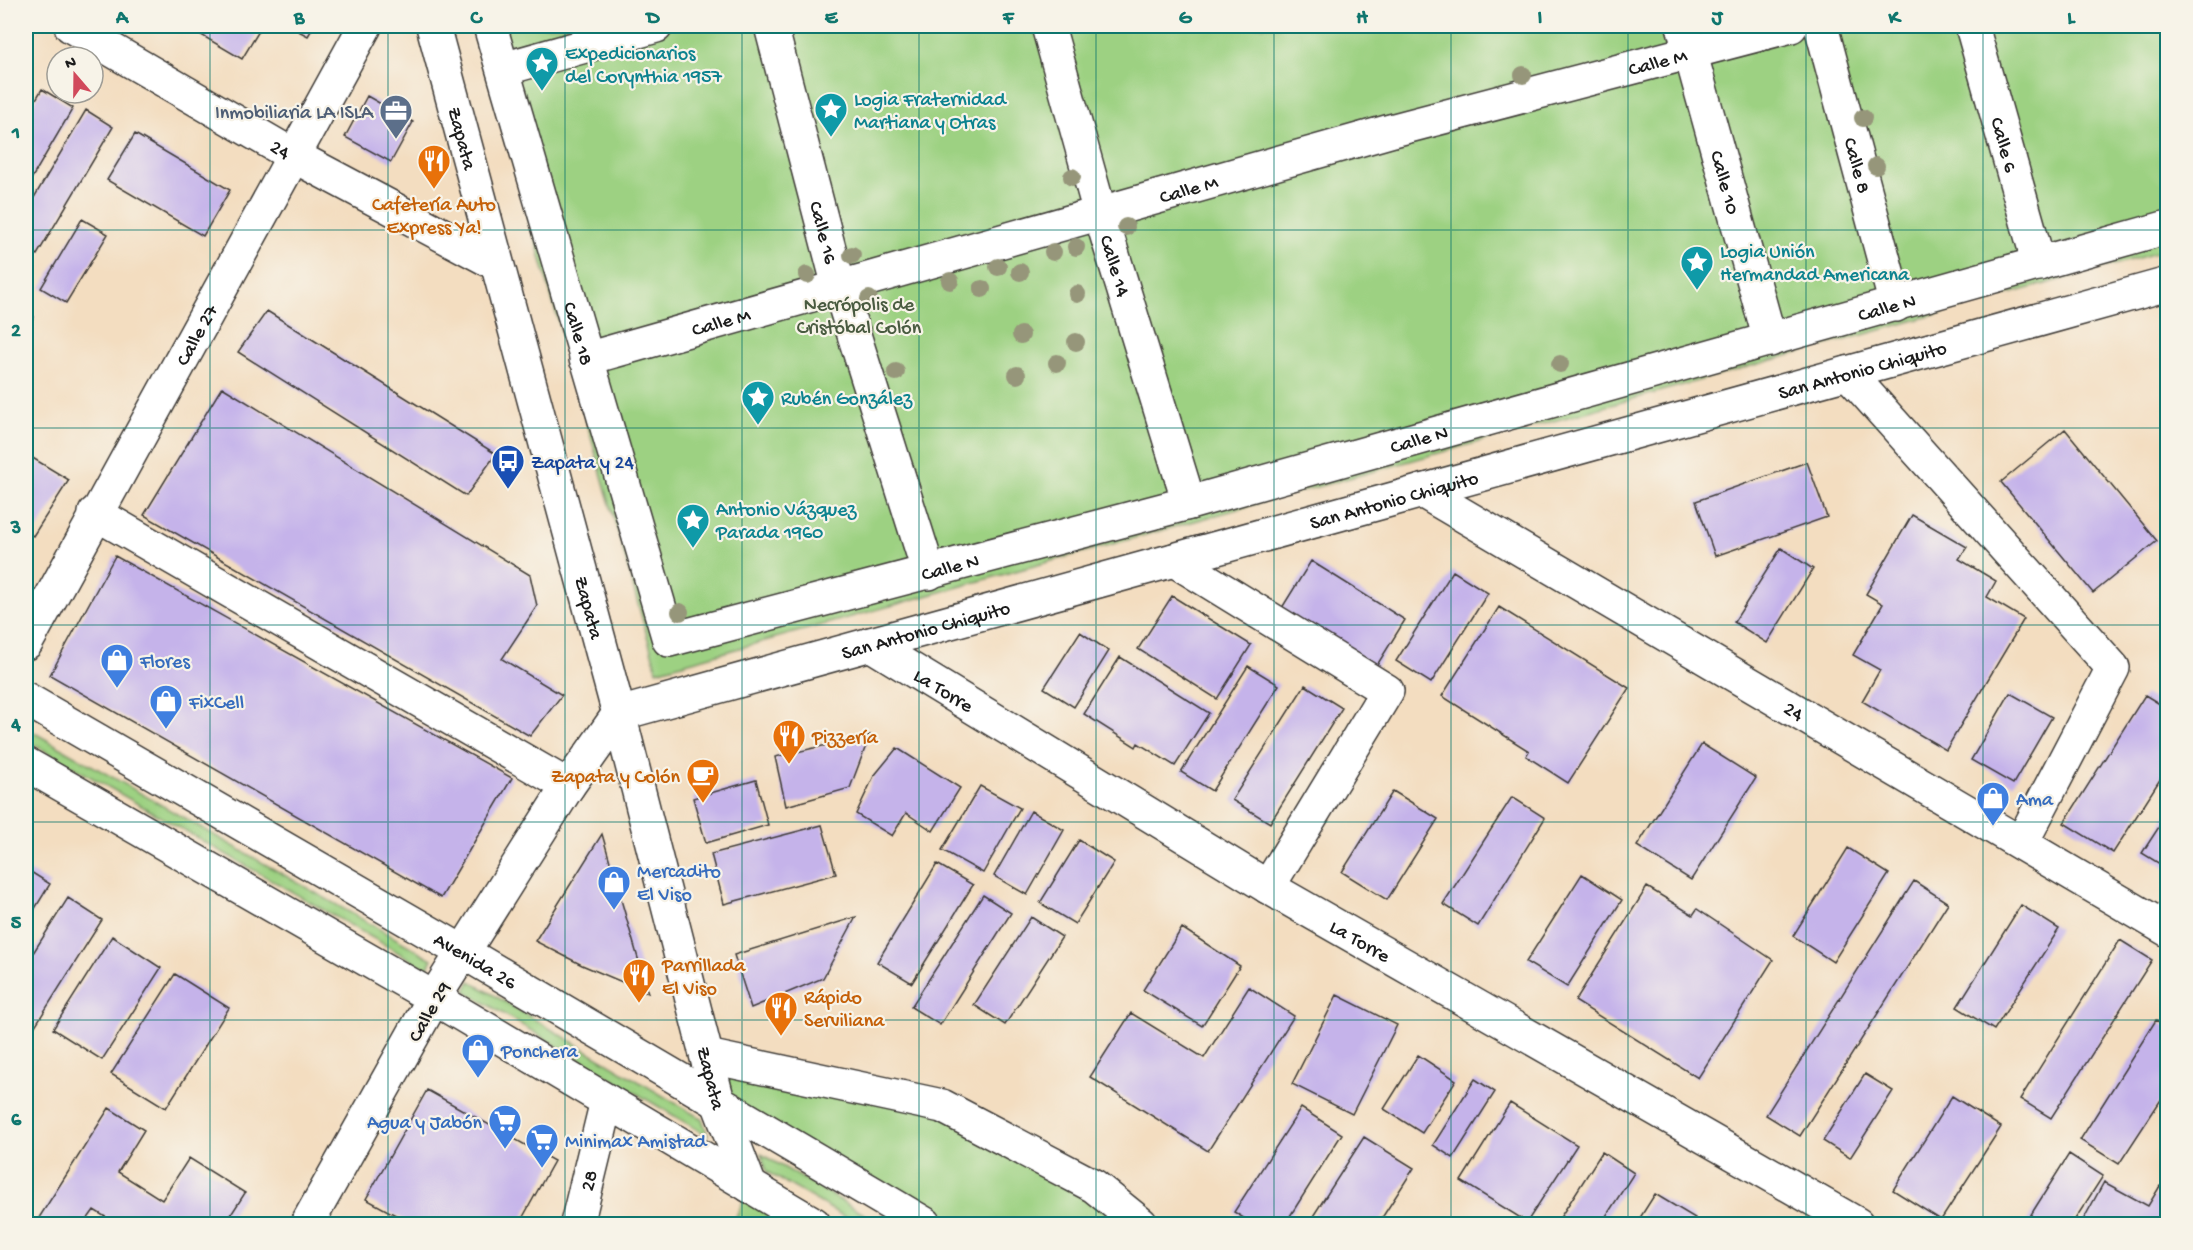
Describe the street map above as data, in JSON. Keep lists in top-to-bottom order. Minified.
{"streets":{"main road":["Calle M","Zapata","Calle 6","24","Calle 8","Calle 10","Calle 16","Calle 14","Calle N","Calle 18","Calle 27","San Antonio Chiquito","La Torre","Avenida 26","Calle 29","28"]},"crossings":[["Calle M","Calle 10"],["Calle M","Calle 16"],["Calle M","Calle 14"],["Calle M","Calle 18"],["Zapata","24"],["Zapata","San Antonio Chiquito"],["Zapata","Avenida 26"],["Zapata","Calle 29"],["Calle 6","Calle N"],["24","Calle 27"],["24","San Antonio Chiquito"],["Calle 8","Calle N"],["Calle 10","Calle N"],["Calle 16","Calle N"],["Calle 14","Calle N"],["Calle N","Calle 18"],["San Antonio Chiquito","La Torre"],["San Antonio Chiquito","Calle 29"],["Avenida 26","Calle 29"]],"parks":["Necrópolis de Cristóbal Colón"],"places":{"place":["Expedicionarios del Corynthia 1957","Logia Fraternidad Martiana y Otras","Logia Unión Hermandad Americana","Rubén González","Antonio Vázquez Parada 1960"],"office":["Inmobiliaria LA ISLA"],"restaurant":["Cafetería Auto Express Ya!","Pizzería","Parrillada El Viso","Rápido Serviliana"],"bus stop":["Zapata y 24"],"shop":["Flores","FixCell","Ama","Mercadito El Viso","Ponchera"],"cafe":["Zapata y Colón"],"supermarket":["Agua y Jabón","Minimax Amistad"]},"north":"top","grid":{"columns":["A","B","C","D","E","F","G","H","I","J","K","L"],"rows":["1","2","3","4","5","6"]}}
